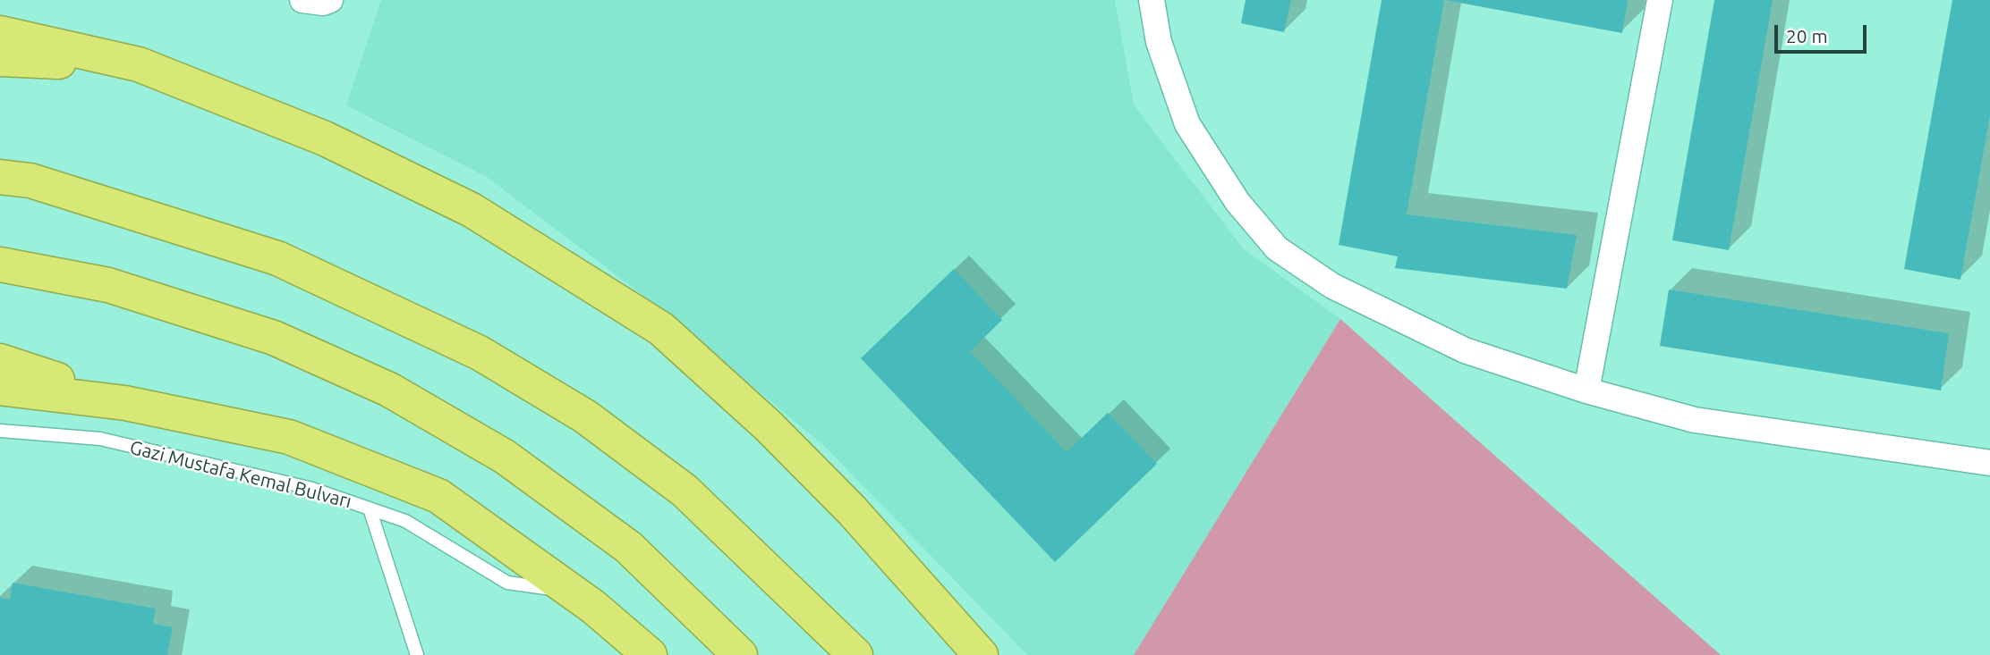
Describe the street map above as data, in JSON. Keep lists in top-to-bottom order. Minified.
{"streets":{"lane":["Gazi Mustafa Kemal Bulvarı"]},"scale_bar":"20 m"}
